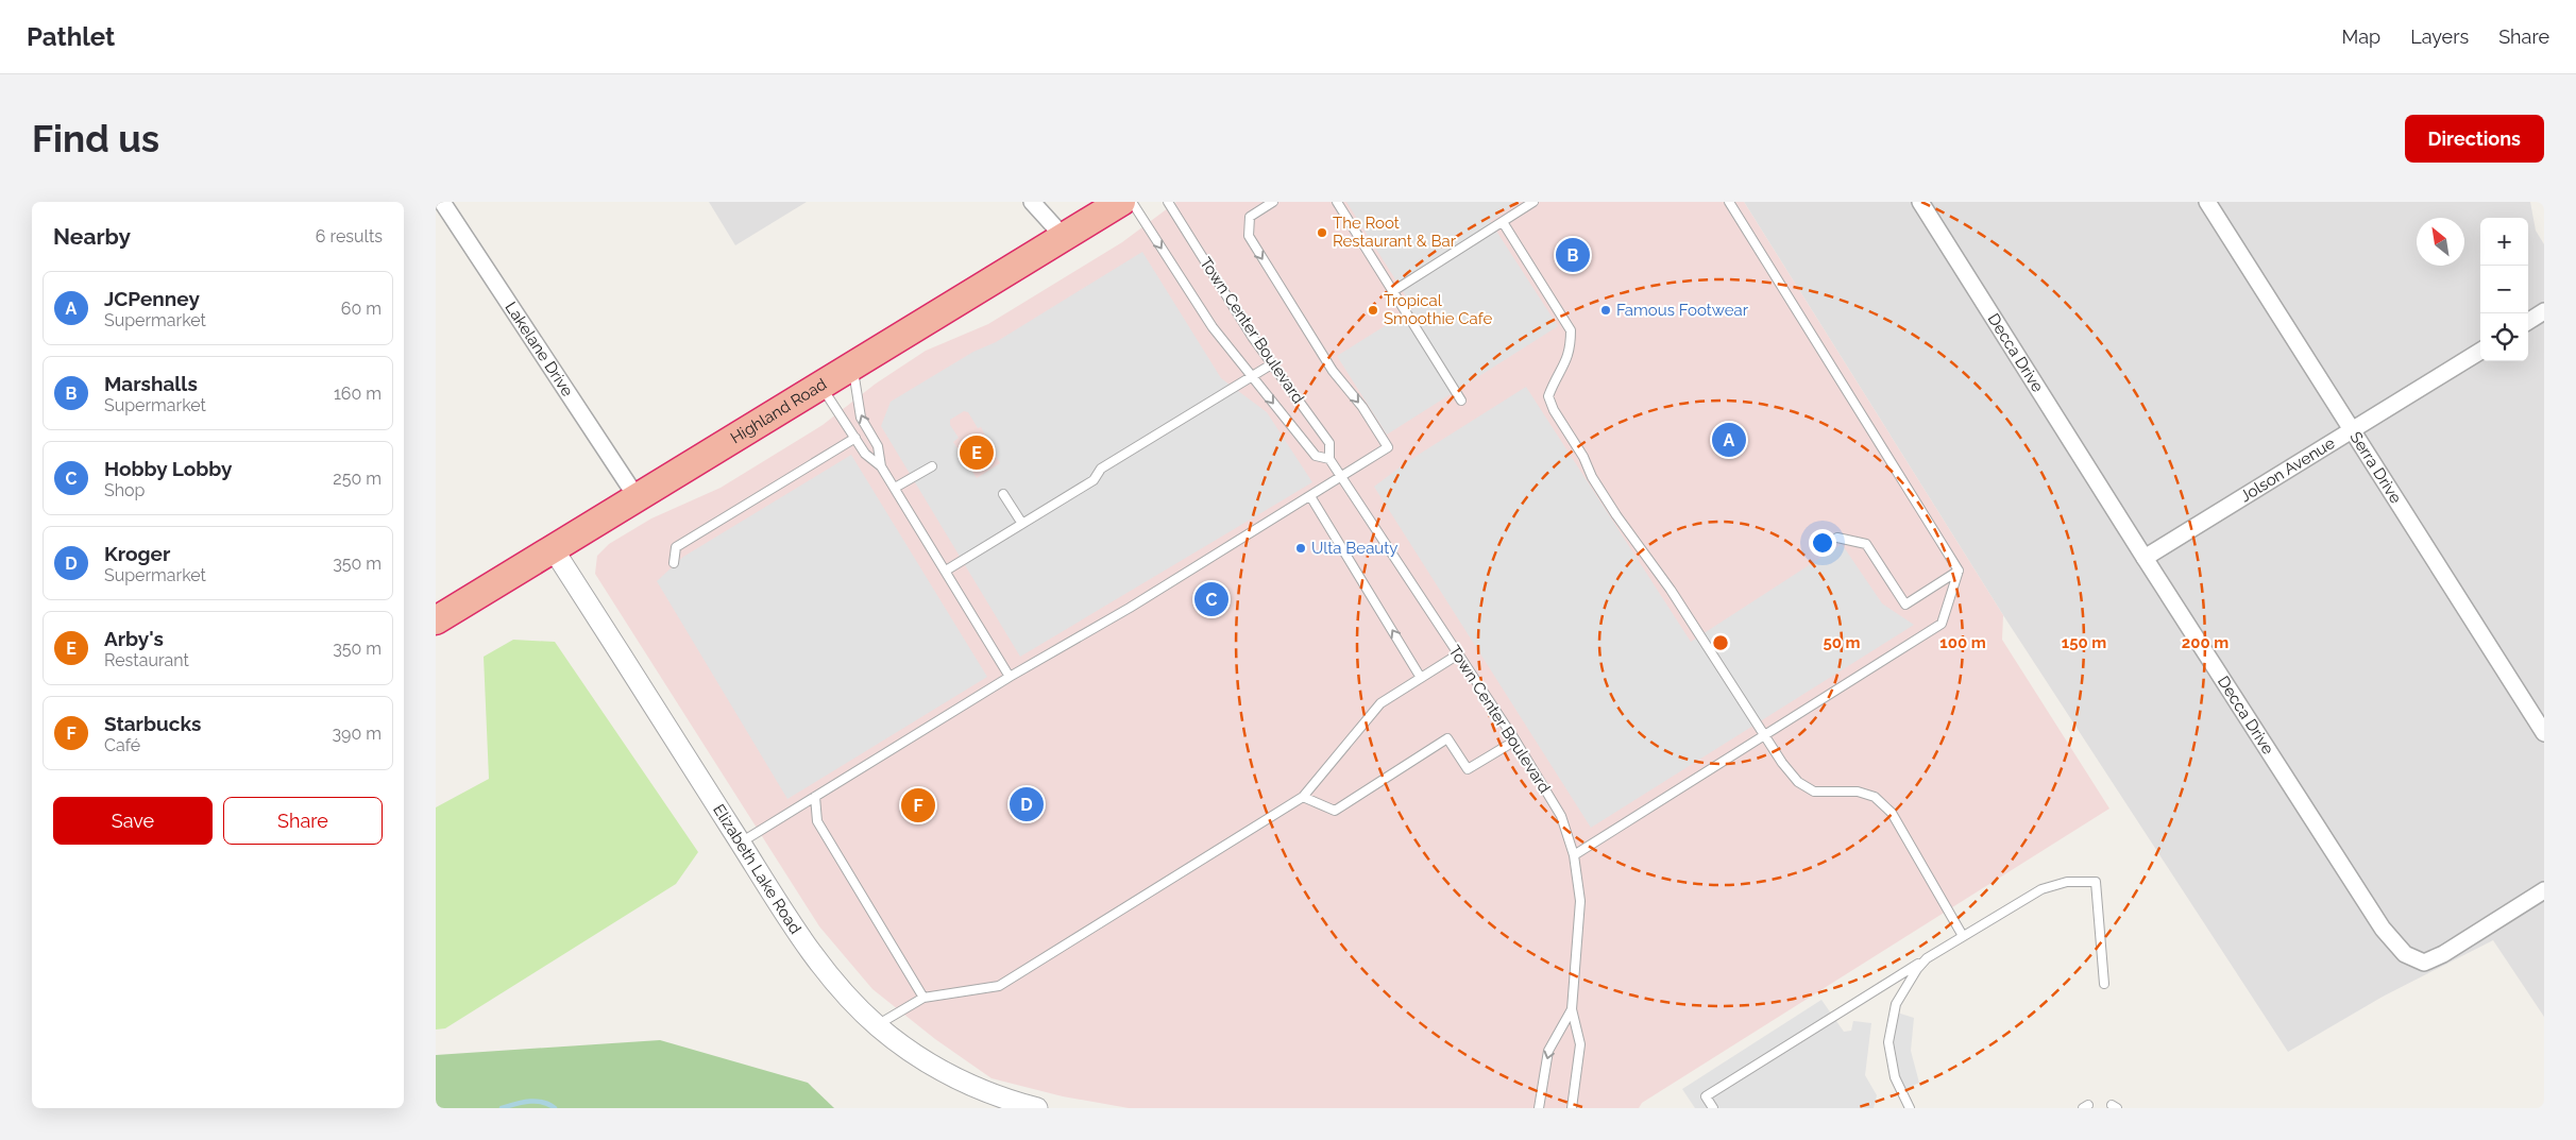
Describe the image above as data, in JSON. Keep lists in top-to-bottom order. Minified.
{"streets":{"highway":["Highland Road"],"street":["Lakelane Drive","Decca Drive","Serra Drive","Jolson Avenue","Elizabeth Lake Road"],"lane":["Town Center Boulevard"]},"crossings":[["Lakelane Drive","Highland Road"],["Decca Drive","Jolson Avenue"],["Highland Road","Elizabeth Lake Road"],["Serra Drive","Jolson Avenue"]],"places":["The Root Restaurant & Bar","Tropical Smoothie Cafe","Famous Footwear","Ulta Beauty"],"north":"top left","page":{"header":"Pathlet","nav":["Map","Layers","Share"],"buttons":["Directions",["Save","Share"]],"title":"Find us","heading":["Nearby","6 results"],"map_buttons":["+","−"],"pins":["B","A","E","C","D","F"],"list":[{"mark":"A","name":"JCPenney","note":"Supermarket","value":"60 m"},{"mark":"B","name":"Marshalls","note":"Supermarket","value":"160 m"},{"mark":"C","name":"Hobby Lobby","note":"Shop","value":"250 m"},{"mark":"D","name":"Kroger","note":"Supermarket","value":"350 m"},{"mark":"E","name":"Arby's","note":"Restaurant","value":"350 m"},{"mark":"F","name":"Starbucks","note":"Café","value":"390 m"}]},"rings":["50 m","100 m","150 m","200 m"]}
